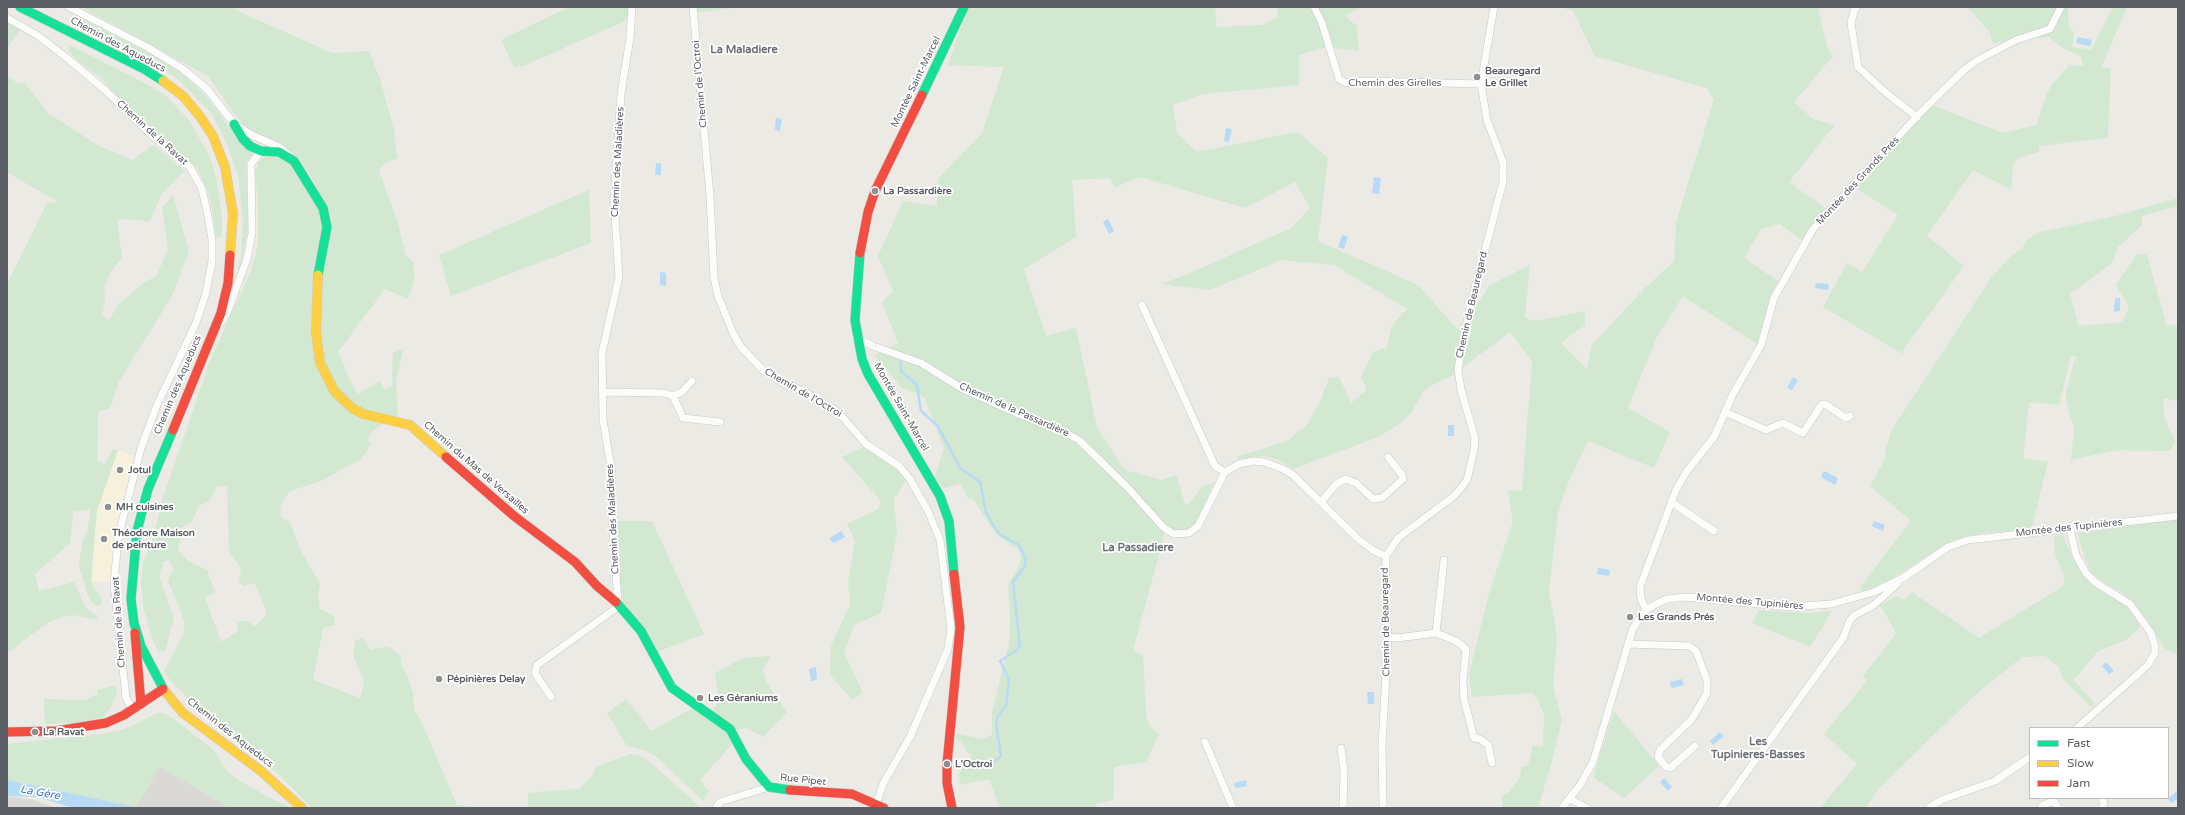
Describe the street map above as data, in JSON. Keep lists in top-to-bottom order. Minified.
{"streets":{"main road":["Chemin des Aqueducs","Montée Saint-Marcel","Chemin du Mas de Versailles","Rue Pipet"],"street":["Chemin des Girelles","Chemin de l'Octroi","Chemin de la Ravat","Chemin des Maladières","Montée des Grands Prés","Chemin de Beauregard","Chemin de la Passardière","Montée des Tupinières"]},"crossings":[["Montée Saint-Marcel","Chemin de l'Octroi"],["Montée Saint-Marcel","Chemin de la Passardière"],["Chemin des Girelles","Chemin de Beauregard"],["Chemin de l'Octroi","Rue Pipet"],["Chemin des Maladières","Chemin du Mas de Versailles"],["Chemin des Maladières","Rue Pipet"],["Montée des Grands Prés","Montée des Tupinières"],["Chemin du Mas de Versailles","Rue Pipet"]],"districts":["La Maladiere","La Passadiere","Les Tupinieres-Basses"],"water":["La Gère"],"places":["Beauregard Le Grillet","La Passardière","Jotul","MH cuisines","Théodore Maison de peinture","Les Grands Prés","Pépinières Delay","Les Géraniums","La Ravat","L'Octroi"],"legend":["Fast","Slow","Jam"]}
